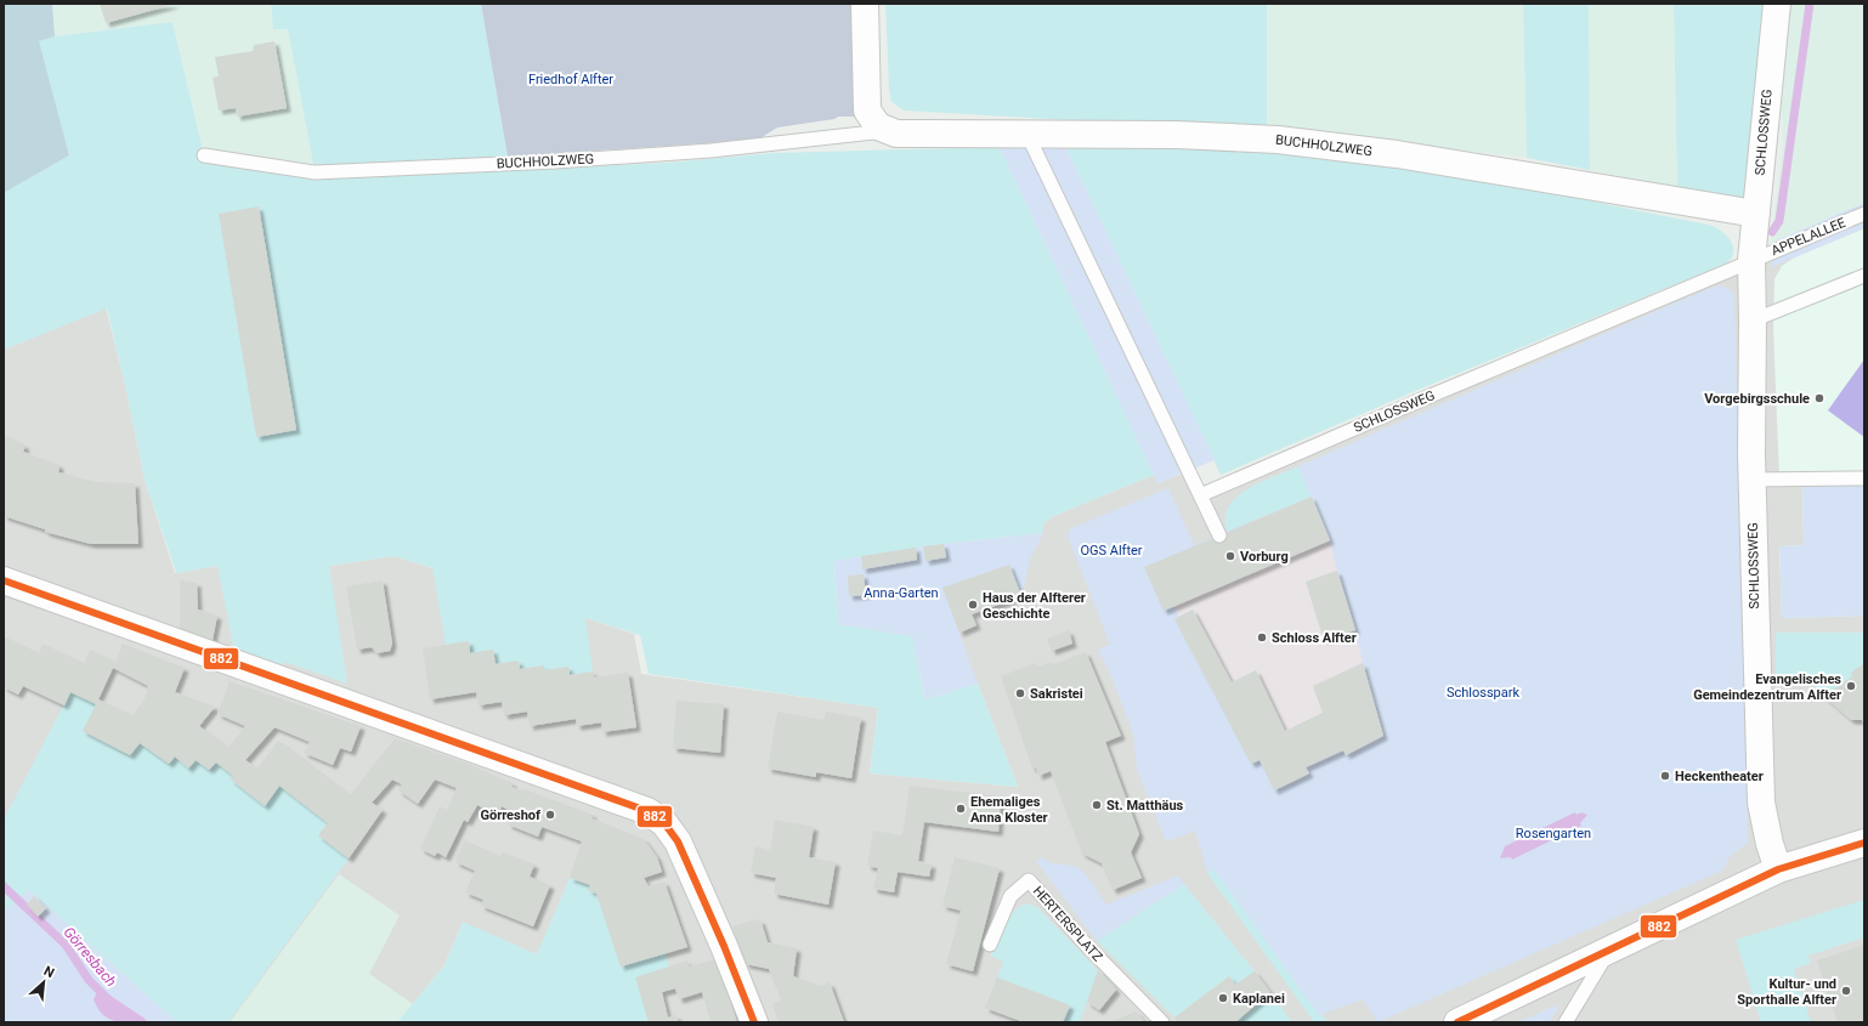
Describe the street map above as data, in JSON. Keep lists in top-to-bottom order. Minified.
{"streets":{"street":["SCHLOSSWEG","BUCHHOLZWEG"],"lane":["APPELALLEE","HERTERSPLATZ"]},"crossings":[["SCHLOSSWEG","BUCHHOLZWEG"],["SCHLOSSWEG","APPELALLEE"]],"water":["Görresbach"],"parks":["Friedhof Alfter","OGS Alfter","Anna-Garten","Schlosspark","Rosengarten"],"places":["Vorgebirgsschule","Vorburg","Haus der Alfterer Geschichte","Schloss Alfter","Evangelisches Gemeindezentrum Alfter","Sakristei","Heckentheater","St. Matthäus","Ehemaliges Anna Kloster","Görreshof","Kultur- und Sporthalle Alfter","Kaplanei"],"lines":["transit line 882"],"north":"top right"}
